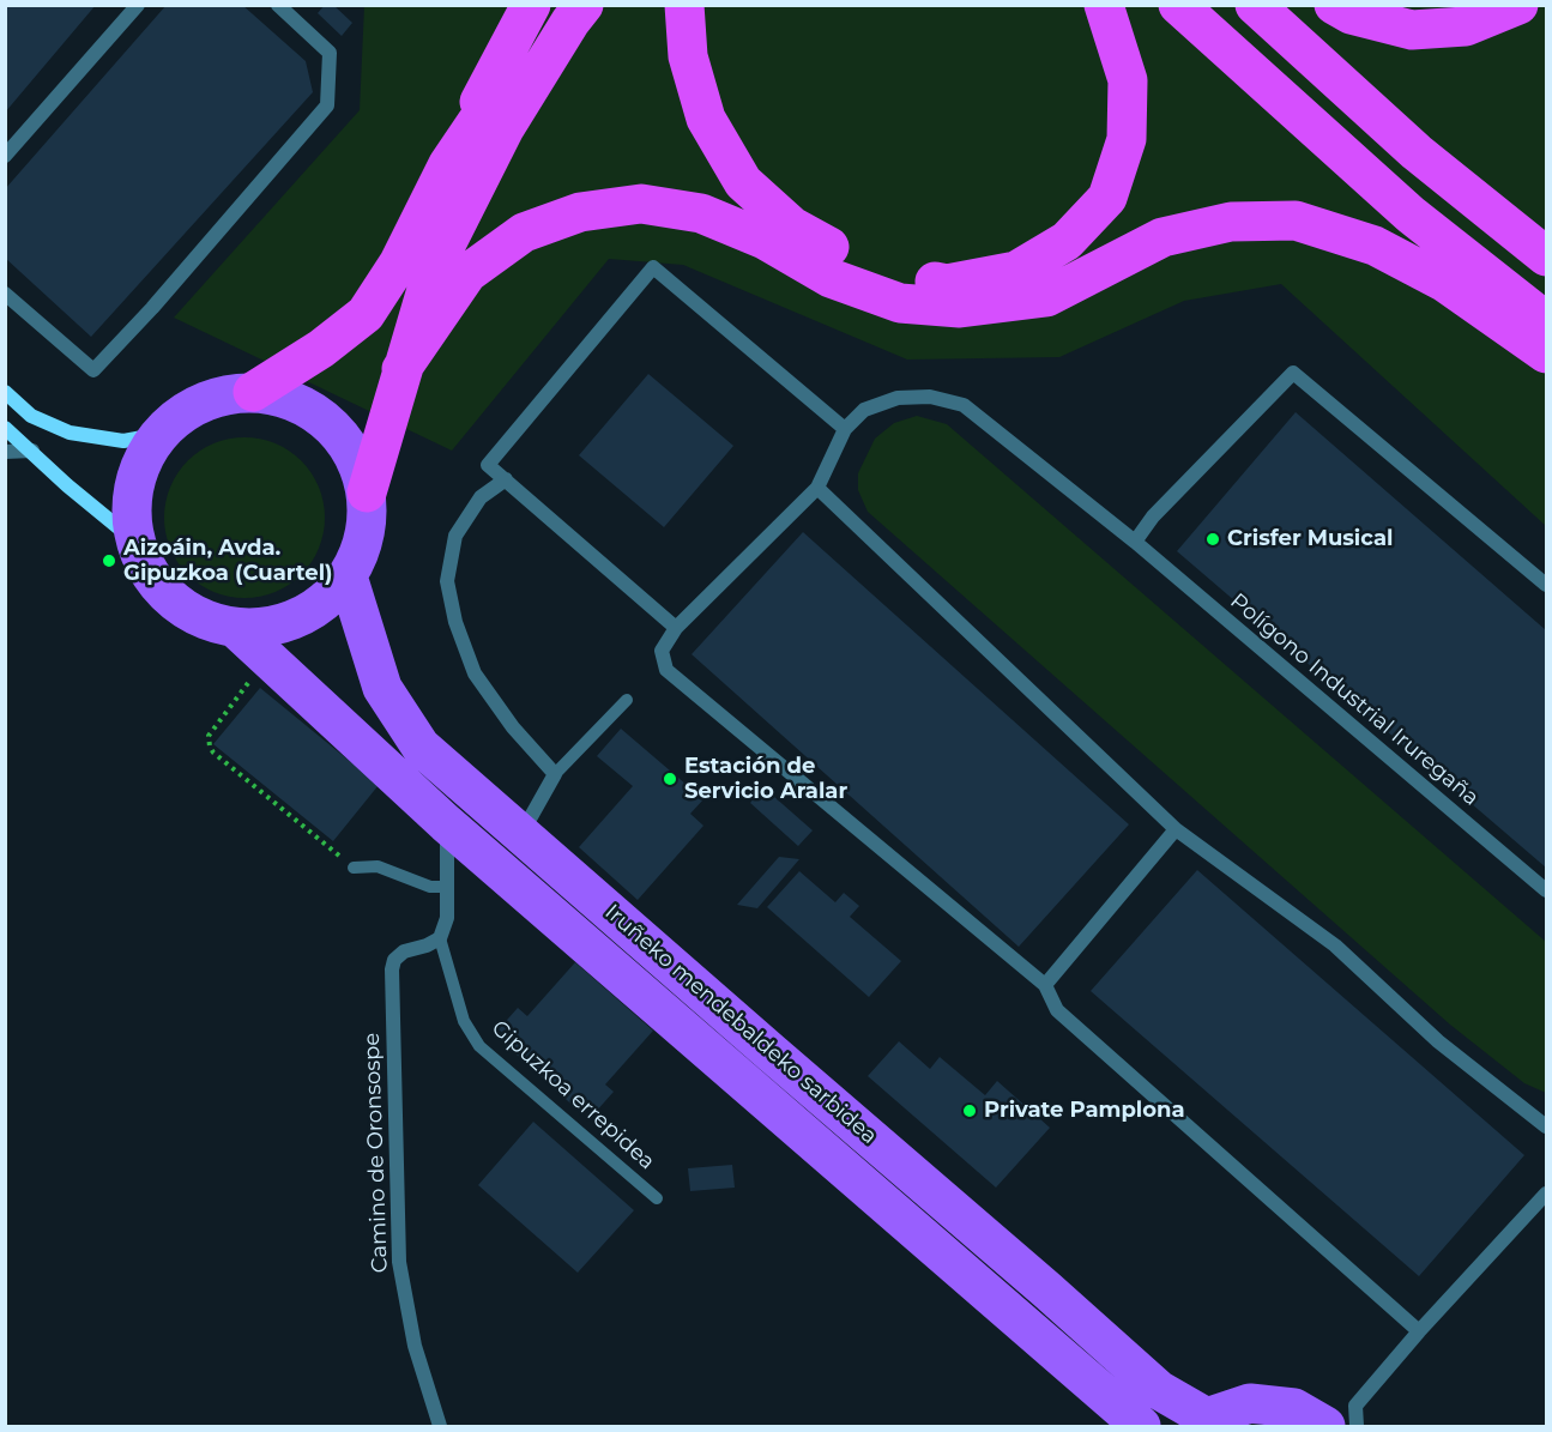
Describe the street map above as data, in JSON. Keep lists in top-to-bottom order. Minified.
{"streets":{"highway":["Iruñeko mendebaldeko sarbidea"],"street":["Polígono Industrial Iruregaña","Gipuzkoa errepidea","Camino de Oronsospe"]},"crossings":[["Iruñeko mendebaldeko sarbidea","Gipuzkoa errepidea"],["Gipuzkoa errepidea","Camino de Oronsospe"]],"places":["Crisfer Musical","Aizoáin, Avda. Gipuzkoa (Cuartel)","Estación de Servicio Aralar","Private Pamplona"]}
